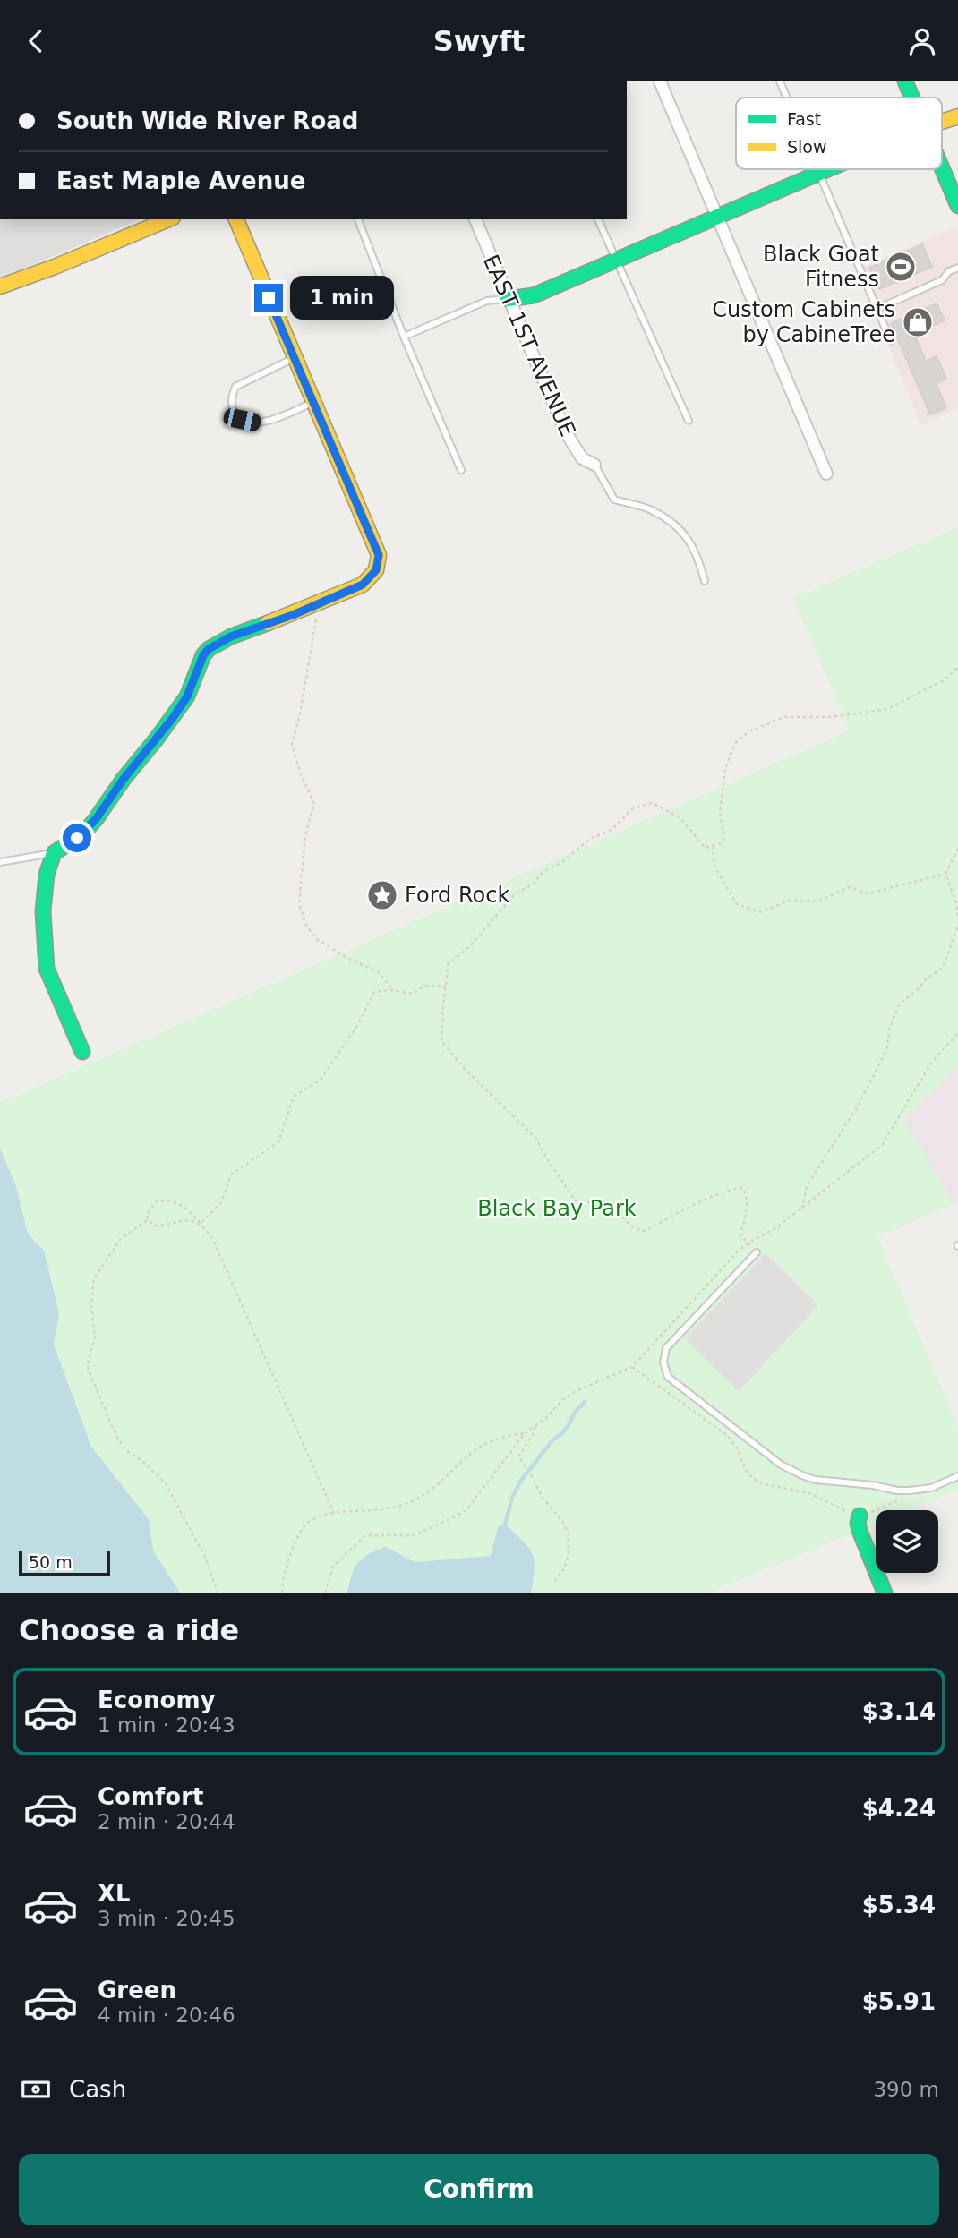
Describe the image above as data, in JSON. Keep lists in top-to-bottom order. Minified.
{"streets":{"street":["EAST 1ST AVENUE"]},"parks":["Black Bay Park"],"places":{"sports":["Black Goat Fitness"],"shop":["Custom Cabinets by CabineTree"],"place":["Ford Rock"]},"legend":["Fast","Slow"],"scale_bar":"50 m","page":{"header":"Swyft","banner":["South Wide River Road","East Maple Avenue"],"bubble":"1 min","scale":"50 m","heading":"Choose a ride","list":[{"name":"Economy","note":"1 min · 20:43","value":"$3.14"},{"name":"Comfort","note":"2 min · 20:44","value":"$4.24"},{"name":"XL","note":"3 min · 20:45","value":"$5.34"},{"name":"Green","note":"4 min · 20:46","value":"$5.91"}],"pay":["Cash","390 m"],"buttons":"Confirm"}}
